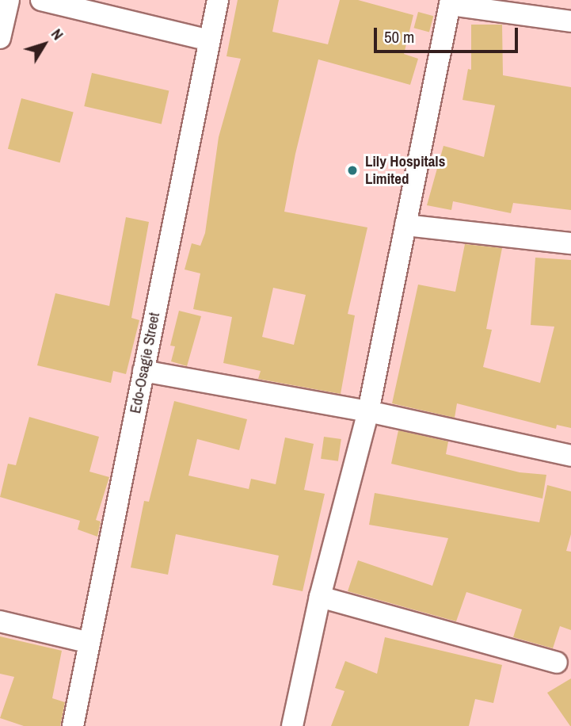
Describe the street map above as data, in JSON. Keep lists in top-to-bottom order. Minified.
{"streets":{"street":["Edo-Osagie Street"]},"places":["Lily Hospitals Limited"],"scale_bar":"50 m","north":"top right"}
